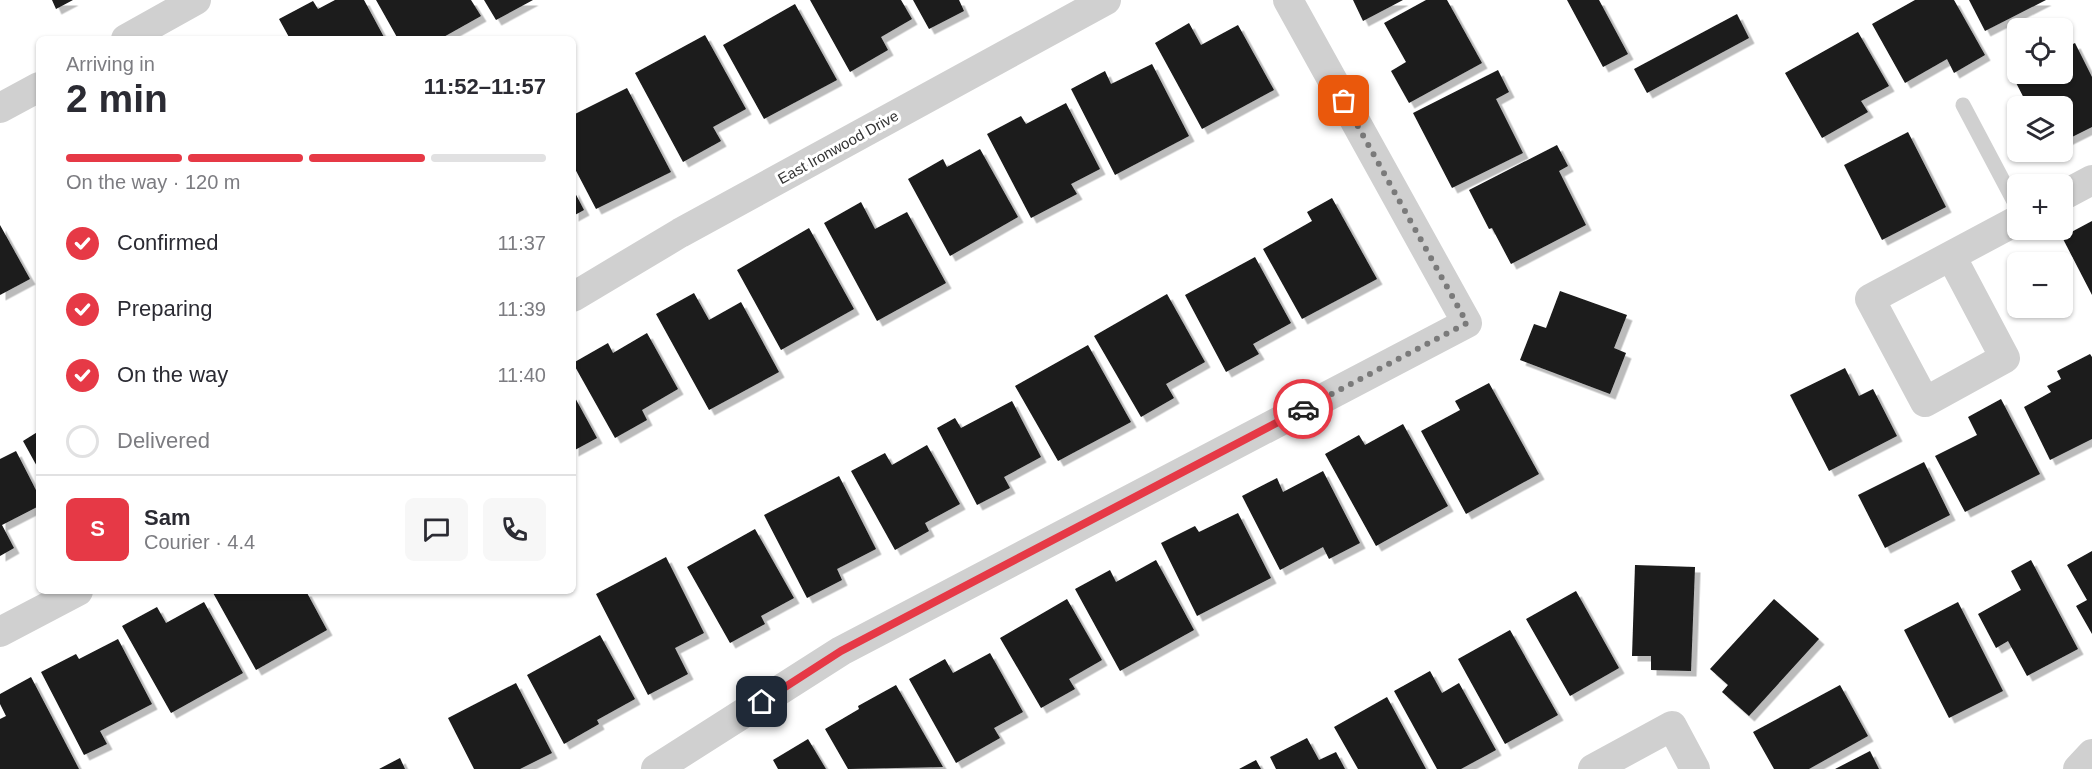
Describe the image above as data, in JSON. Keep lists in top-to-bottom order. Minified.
{"streets":{"street":["East Ironwood Drive"]},"page":{"map_buttons":["+","−"],"heading":["2 min","Arriving in","11:52–11:57"],"panel":["Sam","Courier · 4.4"],"bar":"On the way · 120 m","list":[["Confirmed","11:37"],["Preparing","11:39"],["On the way","11:40"],"Delivered"],"round":"S"}}
